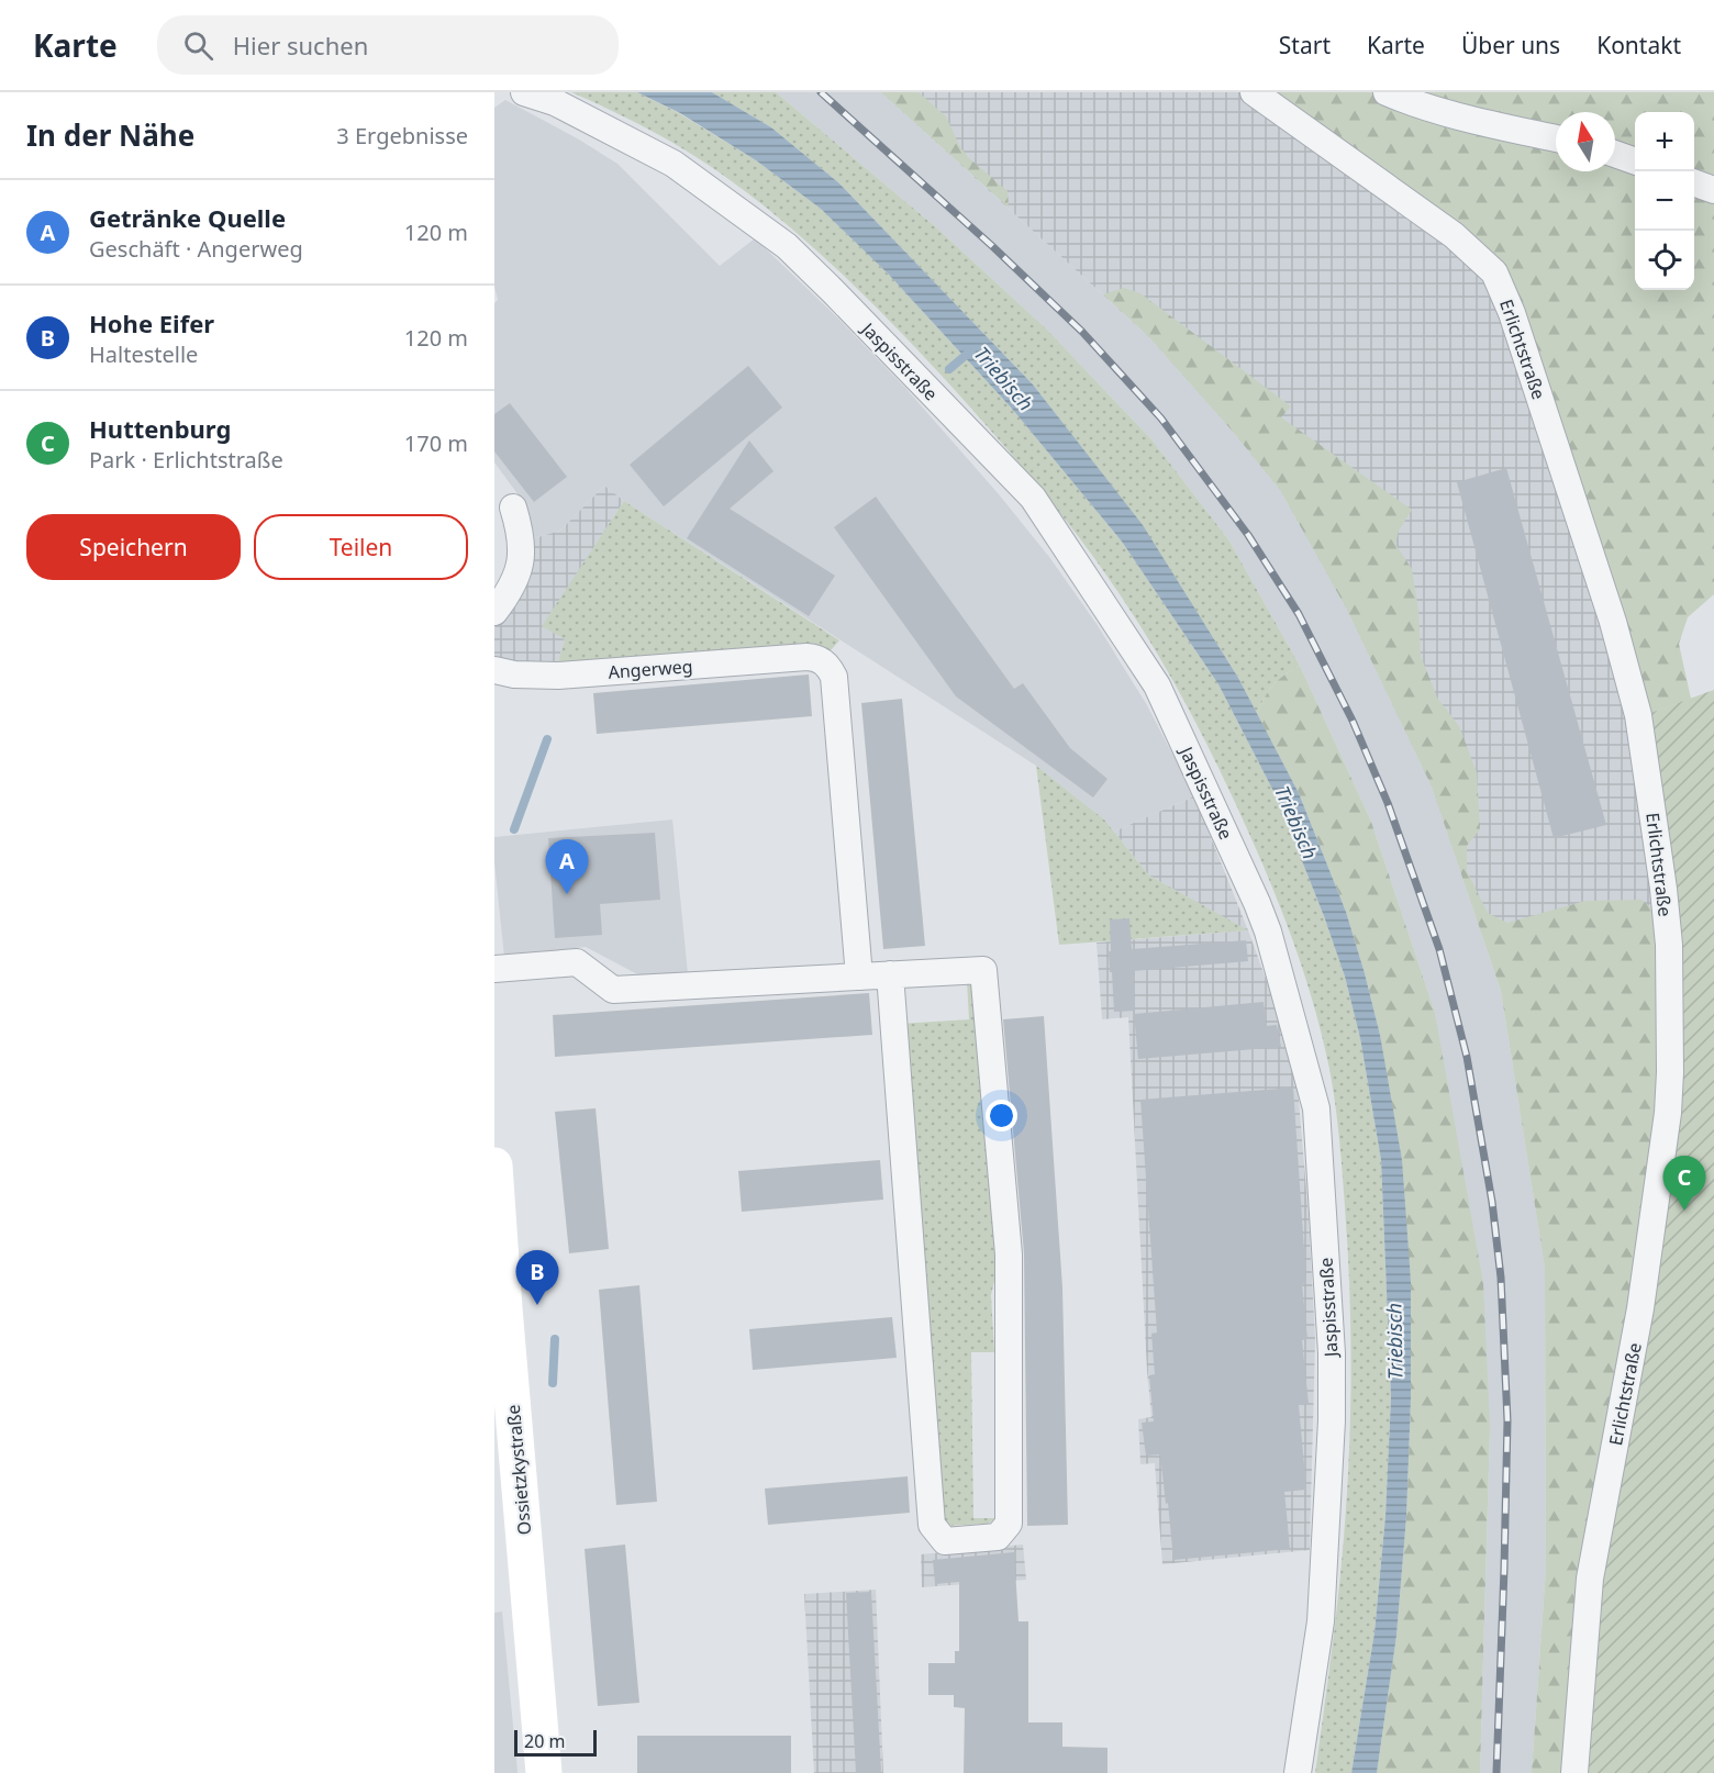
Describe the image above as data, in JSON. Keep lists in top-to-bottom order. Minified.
{"streets":{"main road":["Ossietzkystraße"],"street":["Erlichtstraße","Jaspisstraße","Angerweg"]},"water":["Triebisch"],"scale_bar":"20 m","north":"top","page":{"header":"Karte","search":"Hier suchen","nav":["Start","Karte","Über uns","Kontakt"],"heading":["In der Nähe","3 Ergebnisse"],"map_buttons":["+","−"],"list":[{"mark":"A","name":"Getränke Quelle","note":"Geschäft · Angerweg","value":"120 m"},{"mark":"B","name":"Hohe Eifer","note":"Haltestelle","value":"120 m"},{"mark":"C","name":"Huttenburg","note":"Park · Erlichtstraße","value":"170 m"}],"buttons":["Speichern","Teilen"],"pins":["A","C","B"],"scale":"20 m"}}
